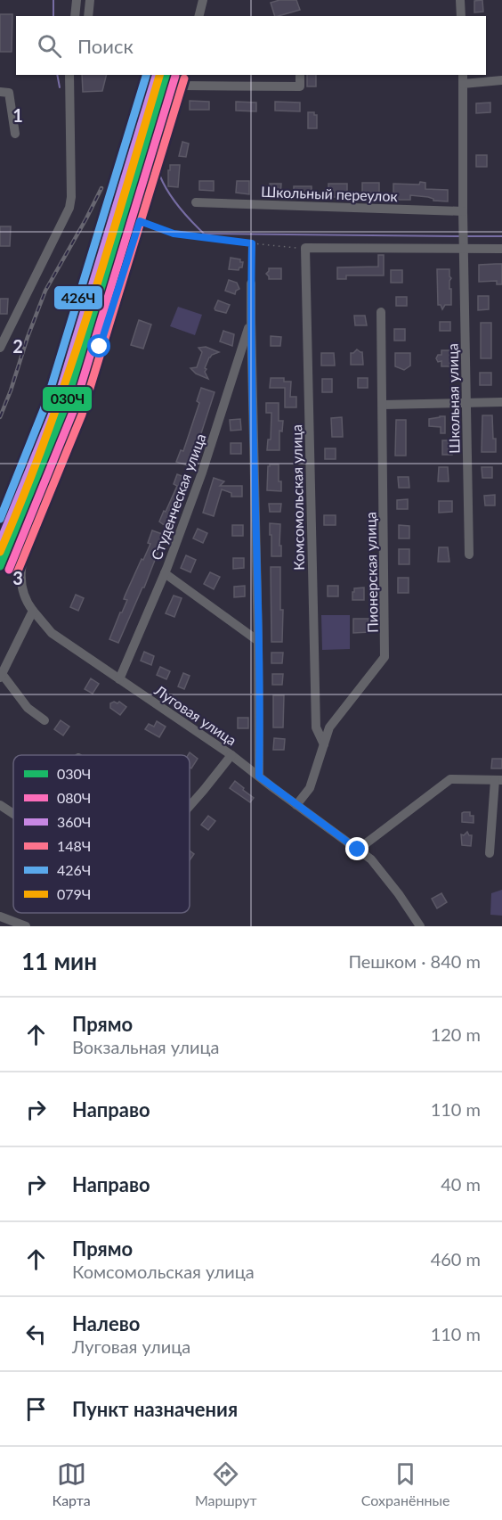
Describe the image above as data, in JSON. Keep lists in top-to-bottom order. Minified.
{"streets":{"street":["Школьный переулок","Школьная улица","Студенческая улица","Комсомольская улица","Пионерская улица","Луговая улица"]},"crossings":[["Школьный переулок","Школьная улица"],["Студенческая улица","Луговая улица"],["Комсомольская улица","Пионерская улица"],["Пионерская улица","Луговая улица"]],"lines":["transit line 030Ч","transit line 360Ч","transit line 426Ч","transit line 079Ч","transit line 080Ч","transit line 148Ч"],"legend":["030Ч","080Ч","360Ч","148Ч","426Ч","079Ч"],"page":{"search":"Поиск","heading":["11 мин","Пешком · 840 m"],"list":[["Прямо","Вокзальная улица","120 m"],["Направо","110 m"],["Направо","40 m"],["Прямо","Комсомольская улица","460 m"],["Налево","Луговая улица","110 m"],"Пункт назначения"],"nav":["Карта","Маршрут","Сохранённые"]},"grid":{"rows":["1","2","3"]}}
